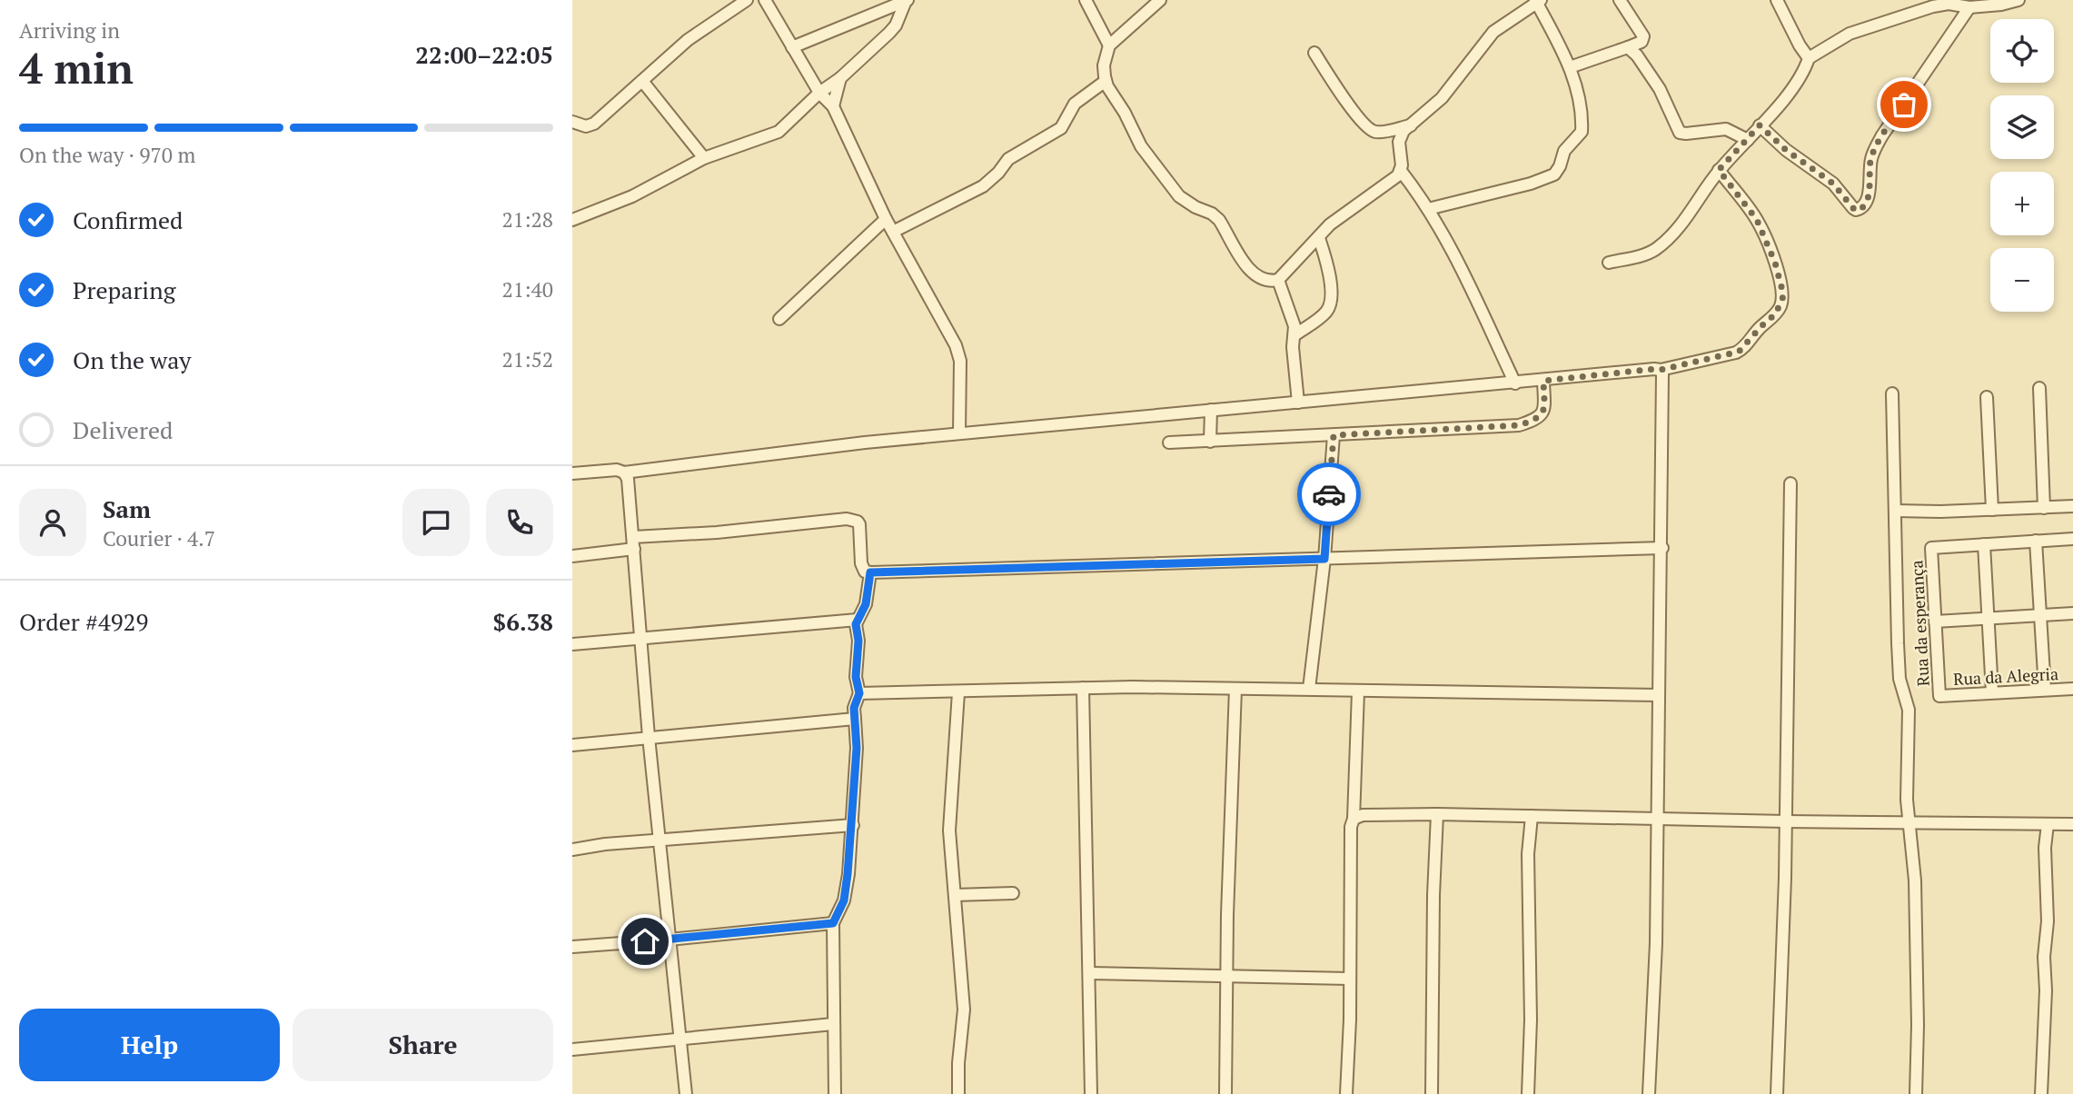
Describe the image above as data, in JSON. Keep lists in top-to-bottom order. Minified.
{"streets":{"street":["Rua da esperança","Rua da Alegria"]},"crossings":[["Rua da esperança","Rua da Alegria"]],"page":{"heading":["4 min","Arriving in","22:00–22:05"],"panel":["Sam","Courier · 4.7","Order #4929","$6.38"],"map_buttons":["+","−"],"bar":"On the way · 970 m","list":[["Confirmed","21:28"],["Preparing","21:40"],["On the way","21:52"],"Delivered"],"buttons":["Help","Share"]}}
